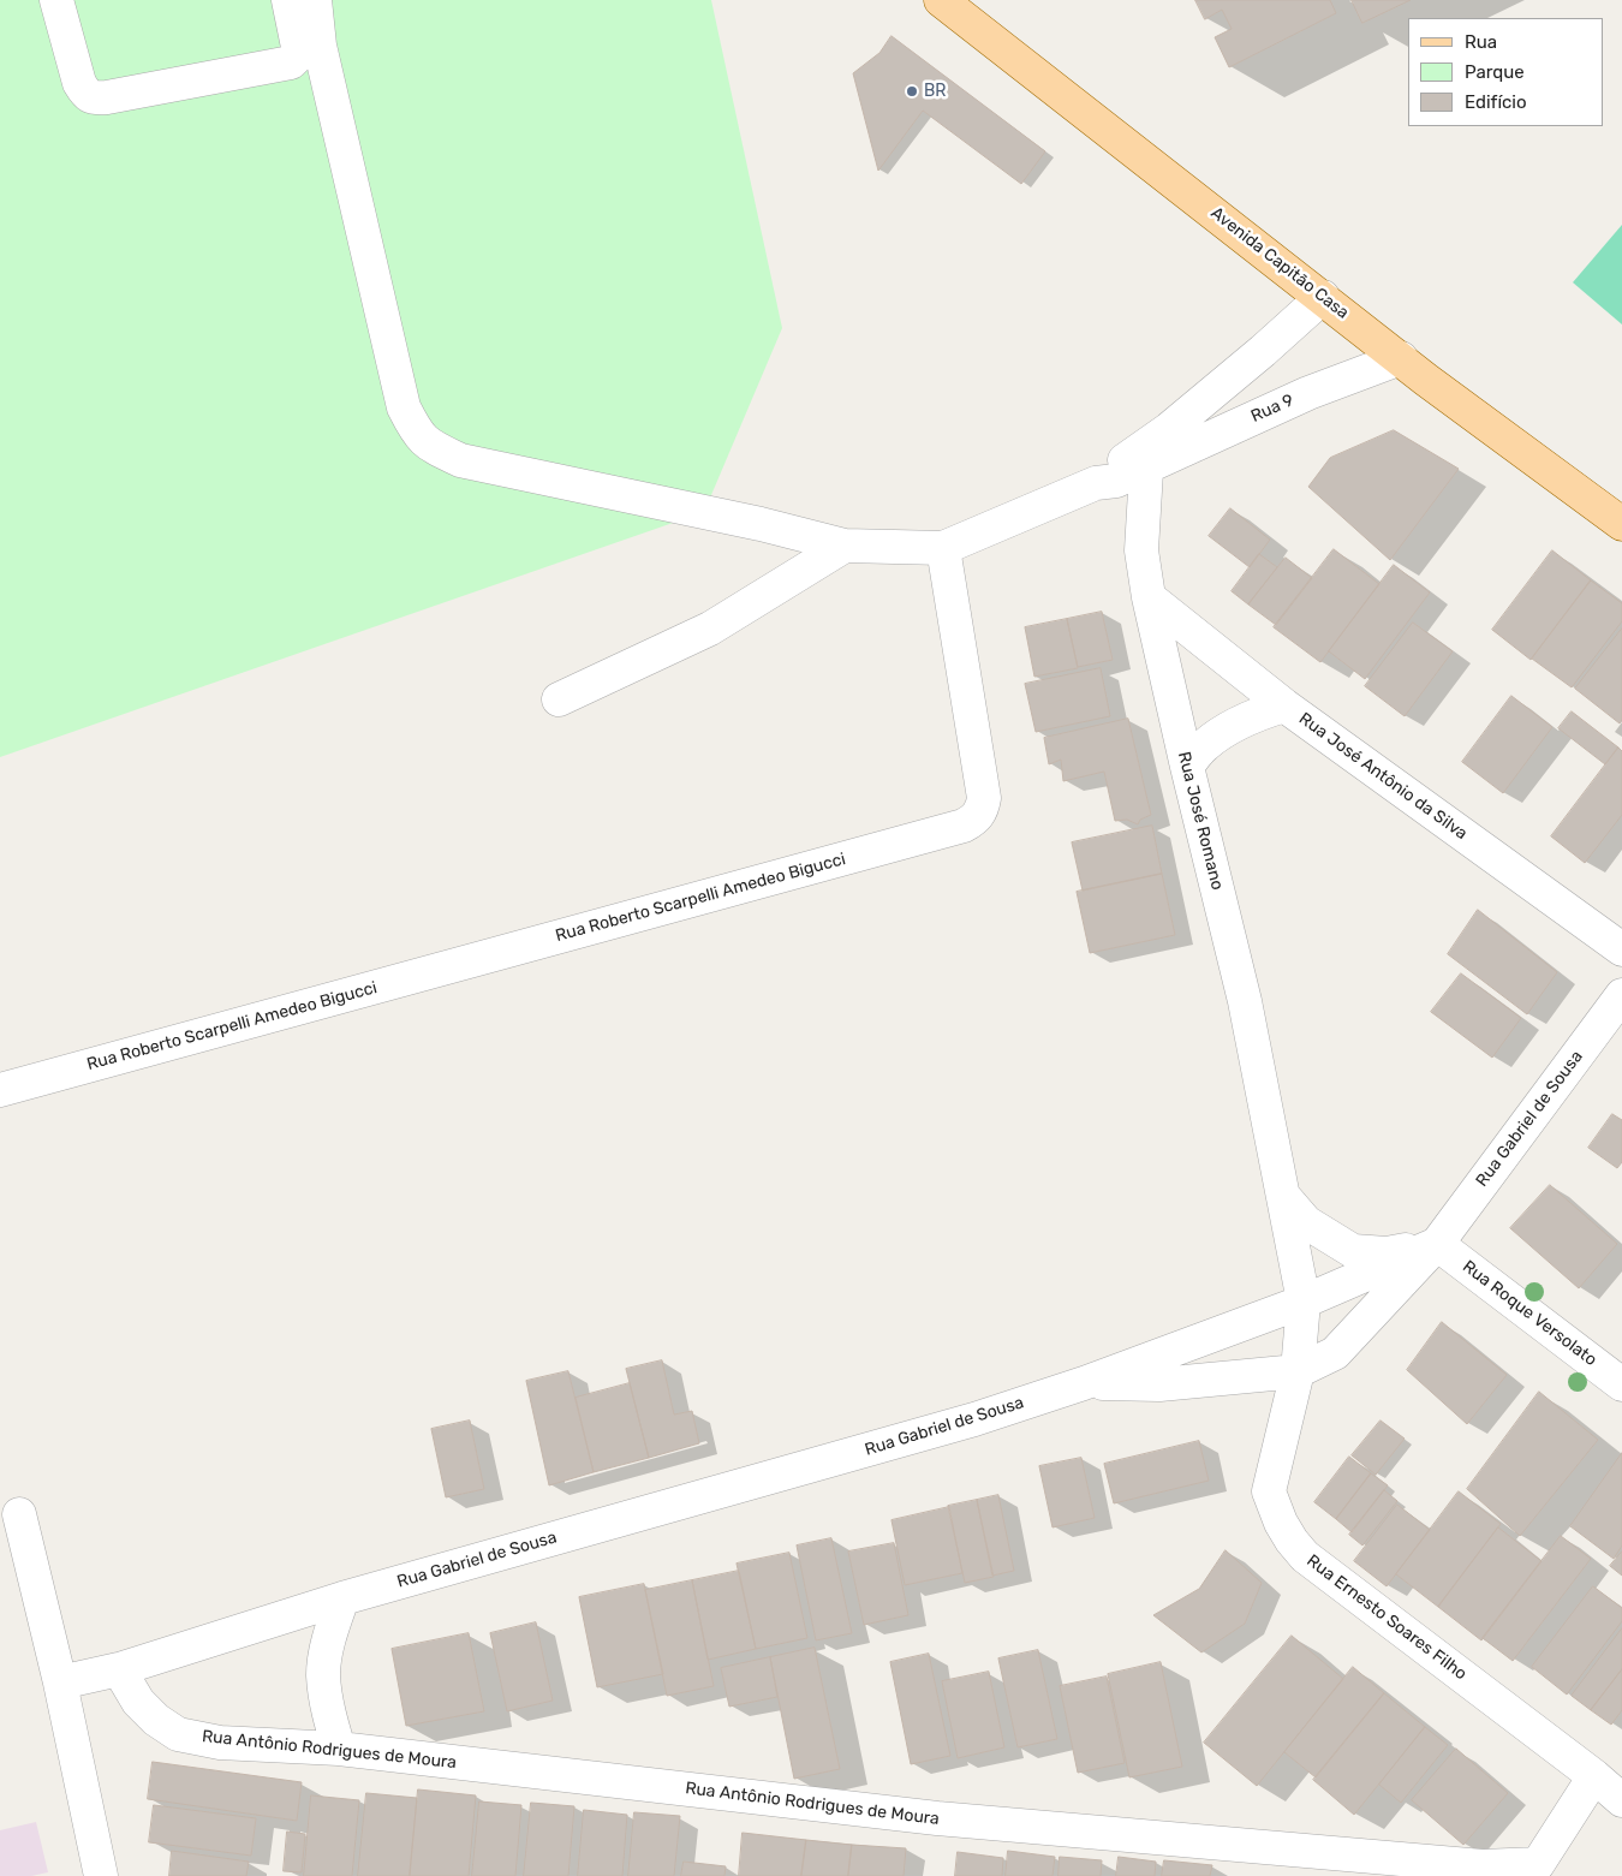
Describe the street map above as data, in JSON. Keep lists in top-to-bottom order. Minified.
{"streets":{"main road":["Avenida Capitão Casa"],"street":["Rua 9","Rua José Antônio da Silva","Rua José Romano","Rua Roberto Scarpelli Amedeo Bigucci","Rua Gabriel de Sousa","Rua Roque Versolato","Rua Ernesto Soares Filho","Rua Antônio Rodrigues de Moura"]},"crossings":[["Avenida Capitão Casa","Rua 9"],["Rua 9","Rua José Romano"],["Rua José Antônio da Silva","Rua José Romano"],["Rua José Romano","Rua Gabriel de Sousa"],["Rua José Romano","Rua Roque Versolato"],["Rua José Romano","Rua Ernesto Soares Filho"],["Rua Gabriel de Sousa","Rua Roque Versolato"],["Rua Gabriel de Sousa","Rua Ernesto Soares Filho"],["Rua Gabriel de Sousa","Rua Antônio Rodrigues de Moura"],["Rua Ernesto Soares Filho","Rua Antônio Rodrigues de Moura"]],"places":["BR"],"legend":["Rua","Parque","Edifício"]}
